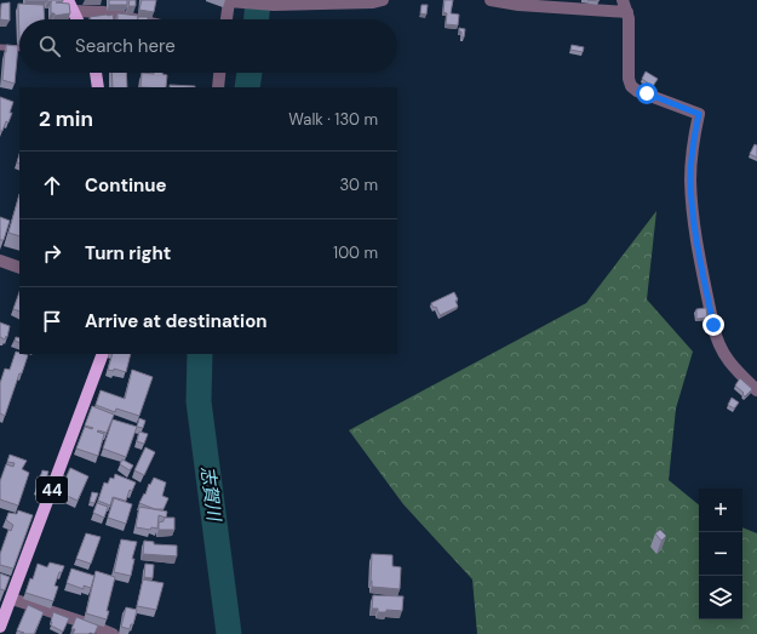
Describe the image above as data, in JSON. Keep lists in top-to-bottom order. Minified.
{"streets":{"main road":["44"]},"water":["志賀川"],"page":{"search":"Search here","heading":["2 min","Walk · 130 m"],"list":[["Continue","30 m"],["Turn right","100 m"],"Arrive at destination"],"map_buttons":["+","−"]}}
